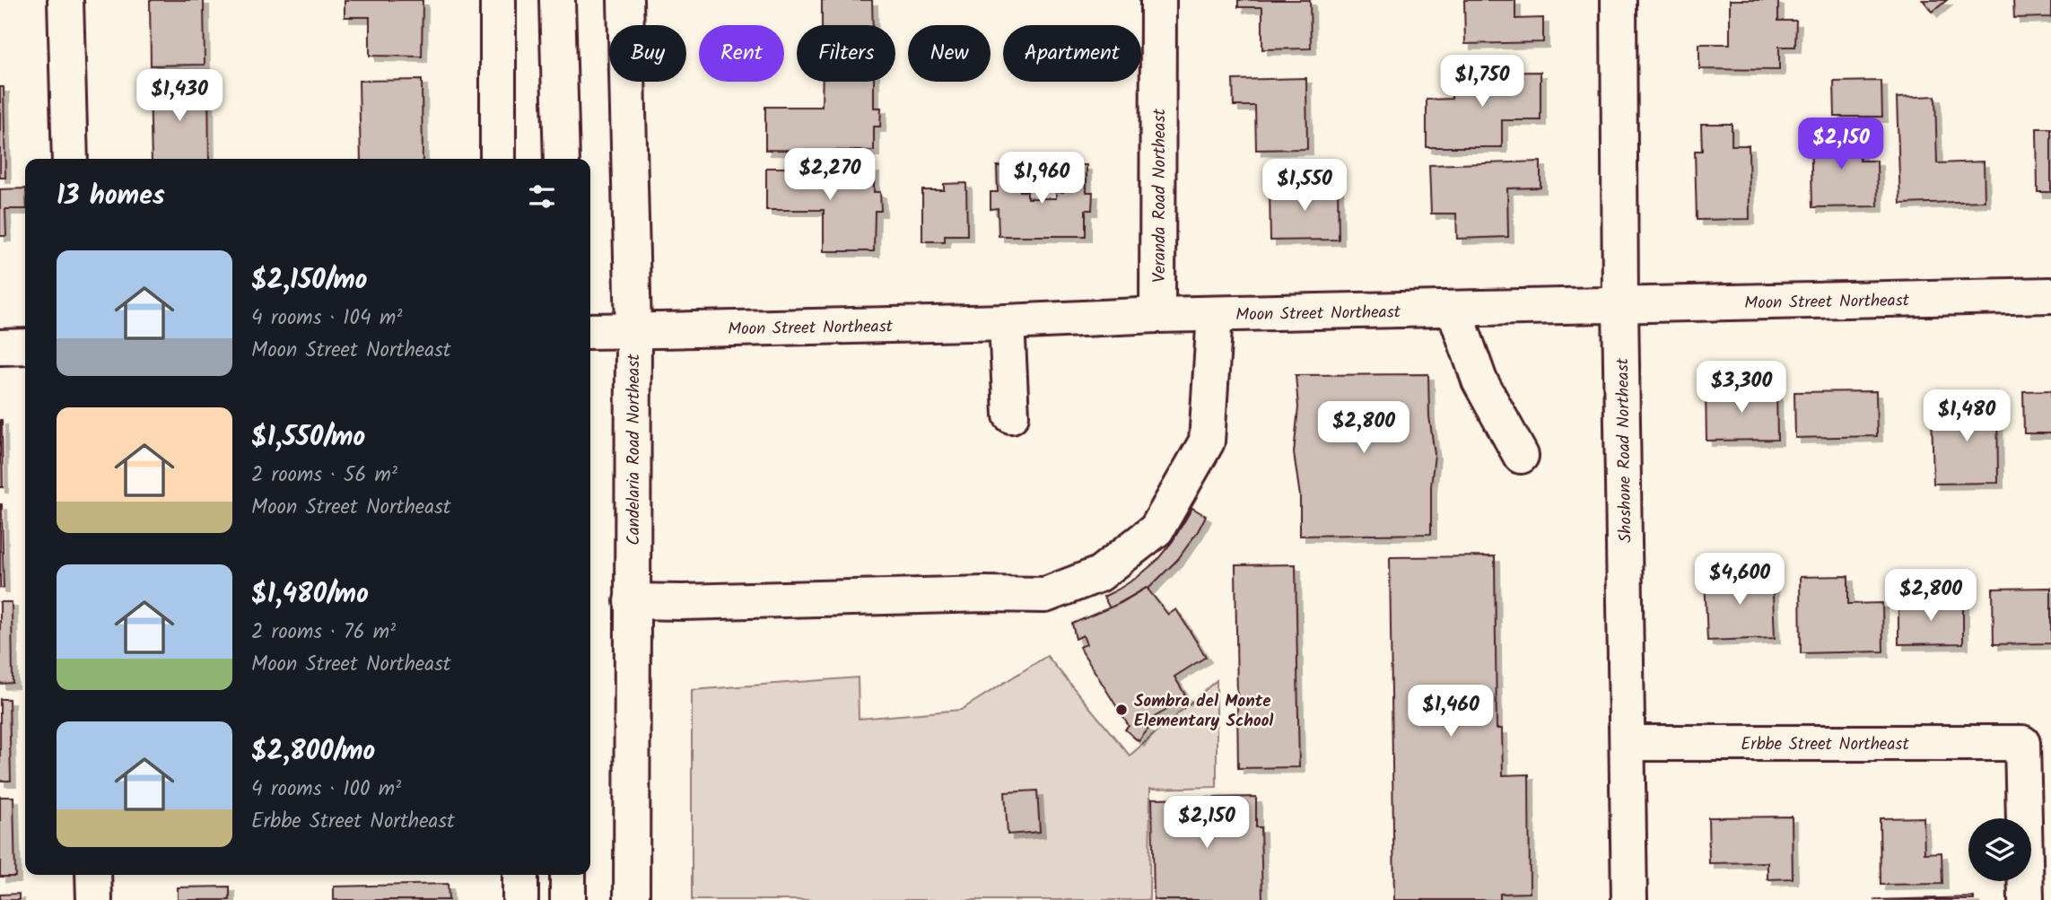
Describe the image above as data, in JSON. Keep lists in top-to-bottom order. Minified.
{"streets":{"street":["Veranda Road Northeast","Moon Street Northeast","Candelaria Road Northeast","Shoshone Road Northeast","Erbbe Street Northeast"]},"crossings":[["Veranda Road Northeast","Moon Street Northeast"],["Moon Street Northeast","Candelaria Road Northeast"],["Moon Street Northeast","Shoshone Road Northeast"],["Shoshone Road Northeast","Erbbe Street Northeast"]],"places":["Sombra del Monte Elementary School"],"page":{"chip":["Buy","Rent","Filters","New","Apartment"],"price":["$1,750","$1,430","$2,150","$2,270","$1,960","$1,550","$3,300","$1,480","$2,800","$4,600","$2,800","$1,460","$2,150"],"heading":"13 homes","list":[{"name":"$2,150/mo","note":"4 rooms · 104 m² · Moon Street Northeast"},{"name":"$1,550/mo","note":"2 rooms · 56 m² · Moon Street Northeast"},{"name":"$1,480/mo","note":"2 rooms · 76 m² · Moon Street Northeast"},{"name":"$2,800/mo","note":"4 rooms · 100 m² · Erbbe Street Northeast"}]}}
